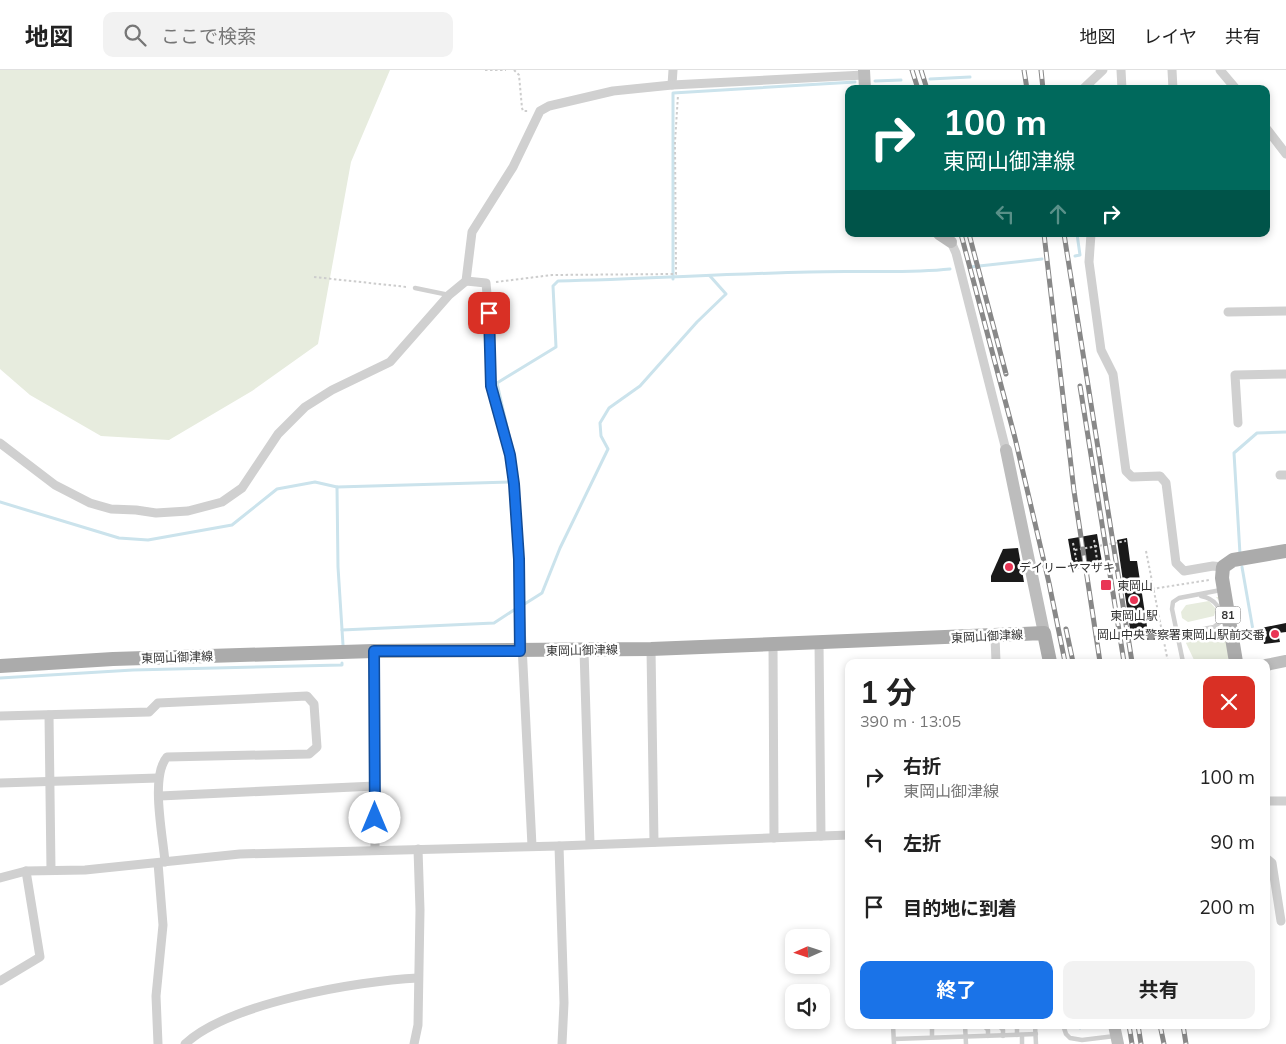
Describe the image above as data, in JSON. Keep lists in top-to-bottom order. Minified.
{"streets":{"main road":["81","東岡山御津線"]},"places":{"other":["デイリーヤマザキ","東岡山駅","岡山中央警察署東岡山駅前交番"],"transit":["東岡山"]},"north":"left","page":{"header":"地図","search":"ここで検索","nav":["地図","レイヤ","共有"],"turn":["100 m","東岡山御津線"],"heading":["1 分","390 m · 13:05"],"list":[{"name":"右折","note":"東岡山御津線","value":"100 m"},{"name":"左折","value":"90 m"},{"name":"目的地に到着","value":"200 m"}],"buttons":["終了","共有"]}}
